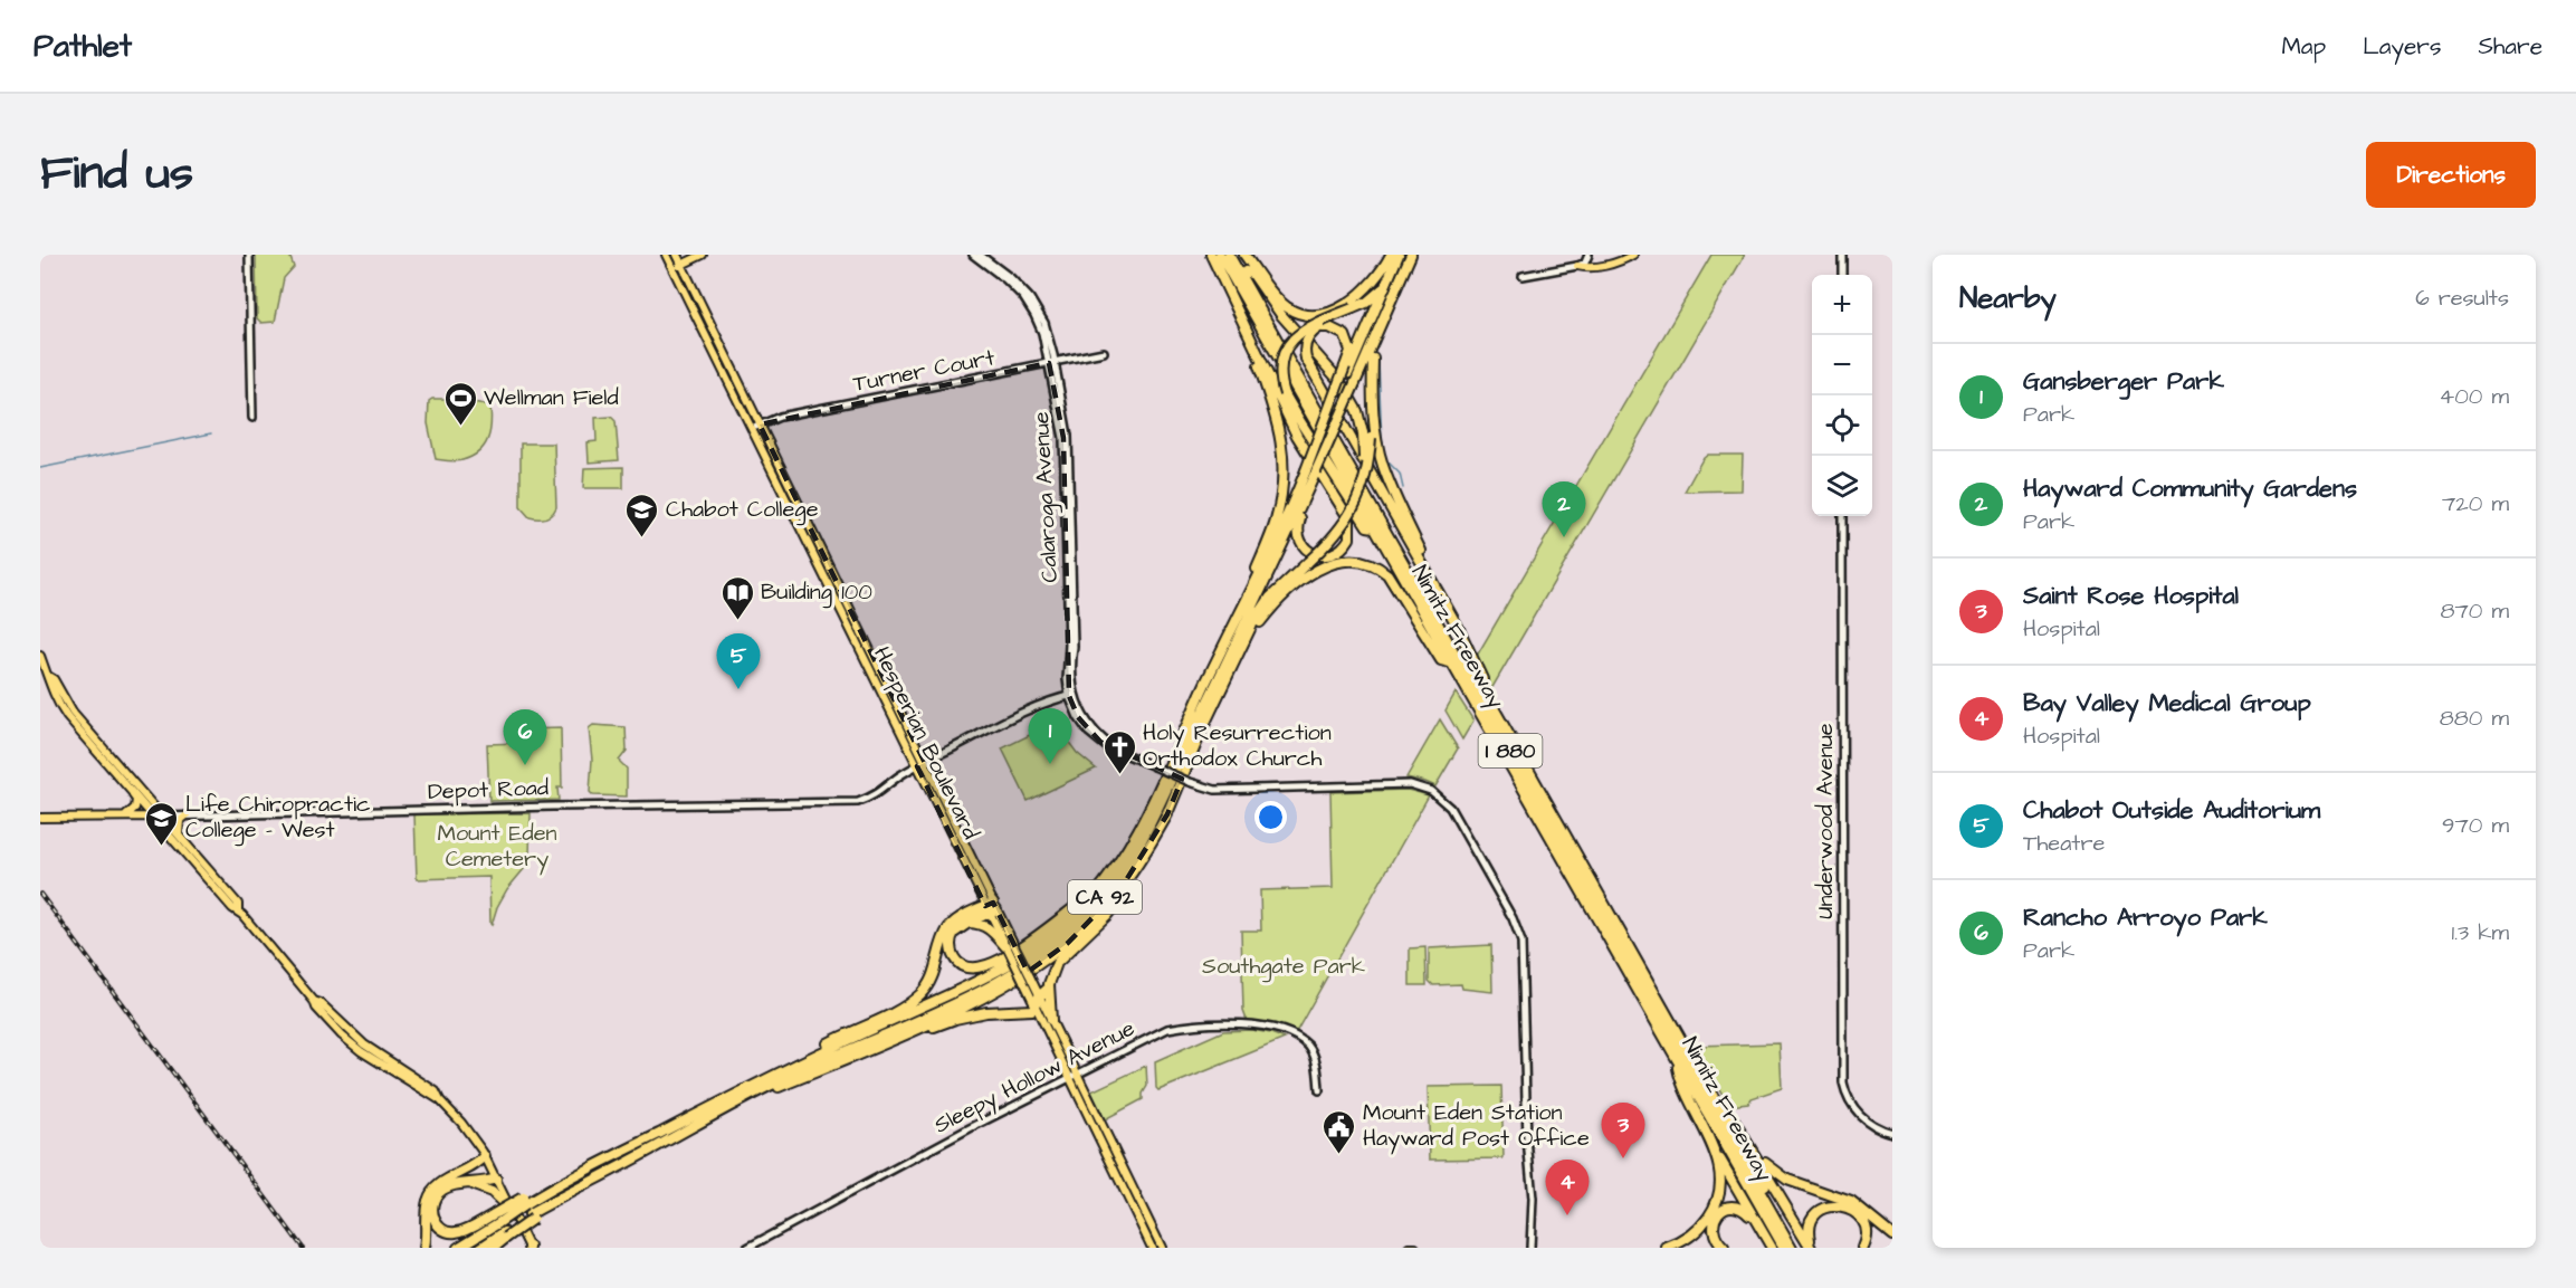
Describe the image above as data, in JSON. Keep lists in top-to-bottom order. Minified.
{"streets":{"highway":["Nimitz Freeway","I 880","CA 92"],"main road":["Hesperian Boulevard","Depot Road"],"street":["Turner Court","Calaroga Avenue","Underwood Avenue","Sleepy Hollow Avenue"]},"crossings":[["Turner Court","Calaroga Avenue"],["Turner Court","Hesperian Boulevard"],["Calaroga Avenue","Depot Road"],["Hesperian Boulevard","Depot Road"],["Hesperian Boulevard","Sleepy Hollow Avenue"]],"parks":["Mount Eden Cemetery","Southgate Park"],"places":{"sports":["Wellman Field"],"school or university":["Chabot College","Life Chiropractic College - West"],"library":["Building 100"],"church":["Holy Resurrection Orthodox Church"],"public building":["Mount Eden Station Hayward Post Office"]},"page":{"header":"Pathlet","nav":["Map","Layers","Share"],"title":"Find us","buttons":"Directions","heading":["Nearby","6 results"],"map_buttons":["+","−"],"list":[{"mark":"1","name":"Gansberger Park","note":"Park","value":"400 m"},{"mark":"2","name":"Hayward Community Gardens","note":"Park","value":"720 m"},{"mark":"3","name":"Saint Rose Hospital","note":"Hospital","value":"870 m"},{"mark":"4","name":"Bay Valley Medical Group","note":"Hospital","value":"880 m"},{"mark":"5","name":"Chabot Outside Auditorium","note":"Theatre","value":"970 m"},{"mark":"6","name":"Rancho Arroyo Park","note":"Park","value":"1.3 km"}],"pins":["2","5","1","6","3","4"]}}
